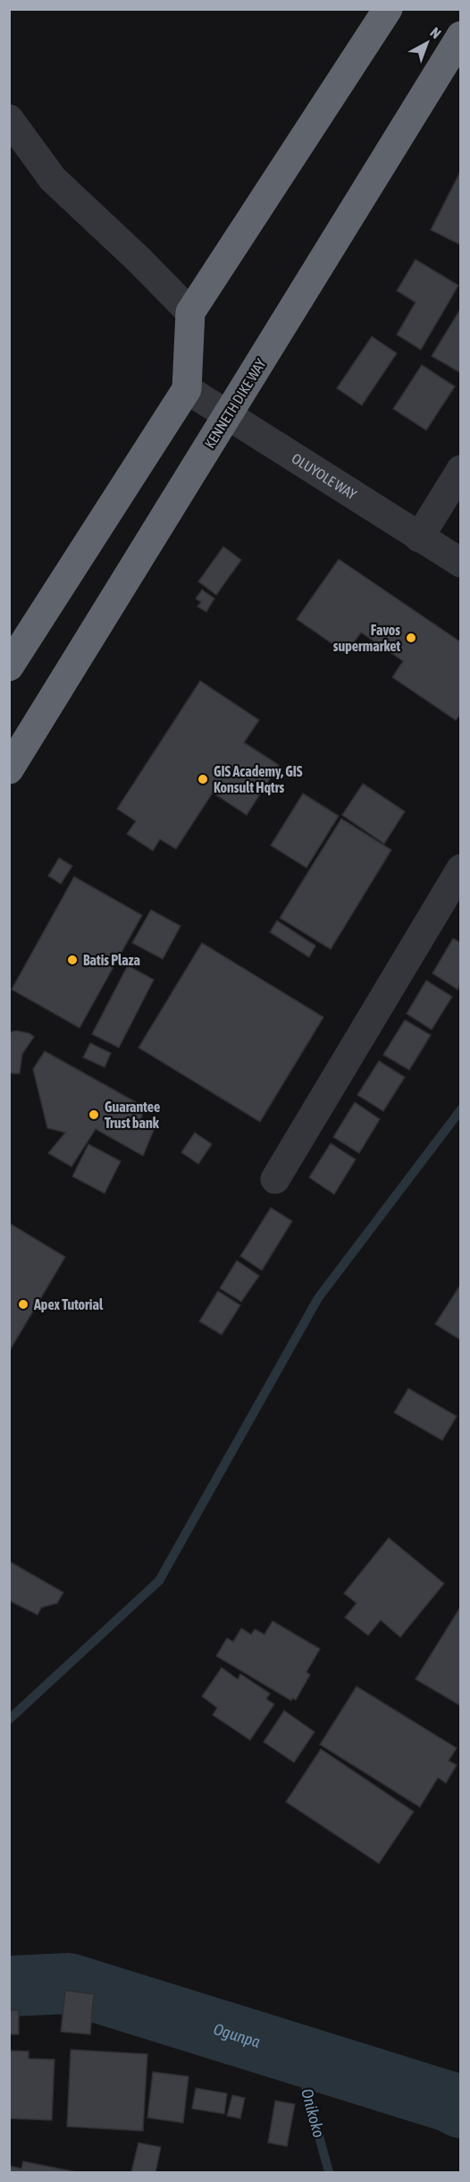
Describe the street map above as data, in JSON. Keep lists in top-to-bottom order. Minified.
{"streets":{"highway":["KENNETH DIKE WAY"],"street":["OLUYOLE WAY"]},"crossings":[["KENNETH DIKE WAY","OLUYOLE WAY"]],"water":["Ogunpa","Onikoko"],"places":["Favos supermarket","GIS Academy, GIS Konsult Hqtrs","Batis Plaza","Guarantee Trust bank","Apex Tutorial"],"north":"top right"}
